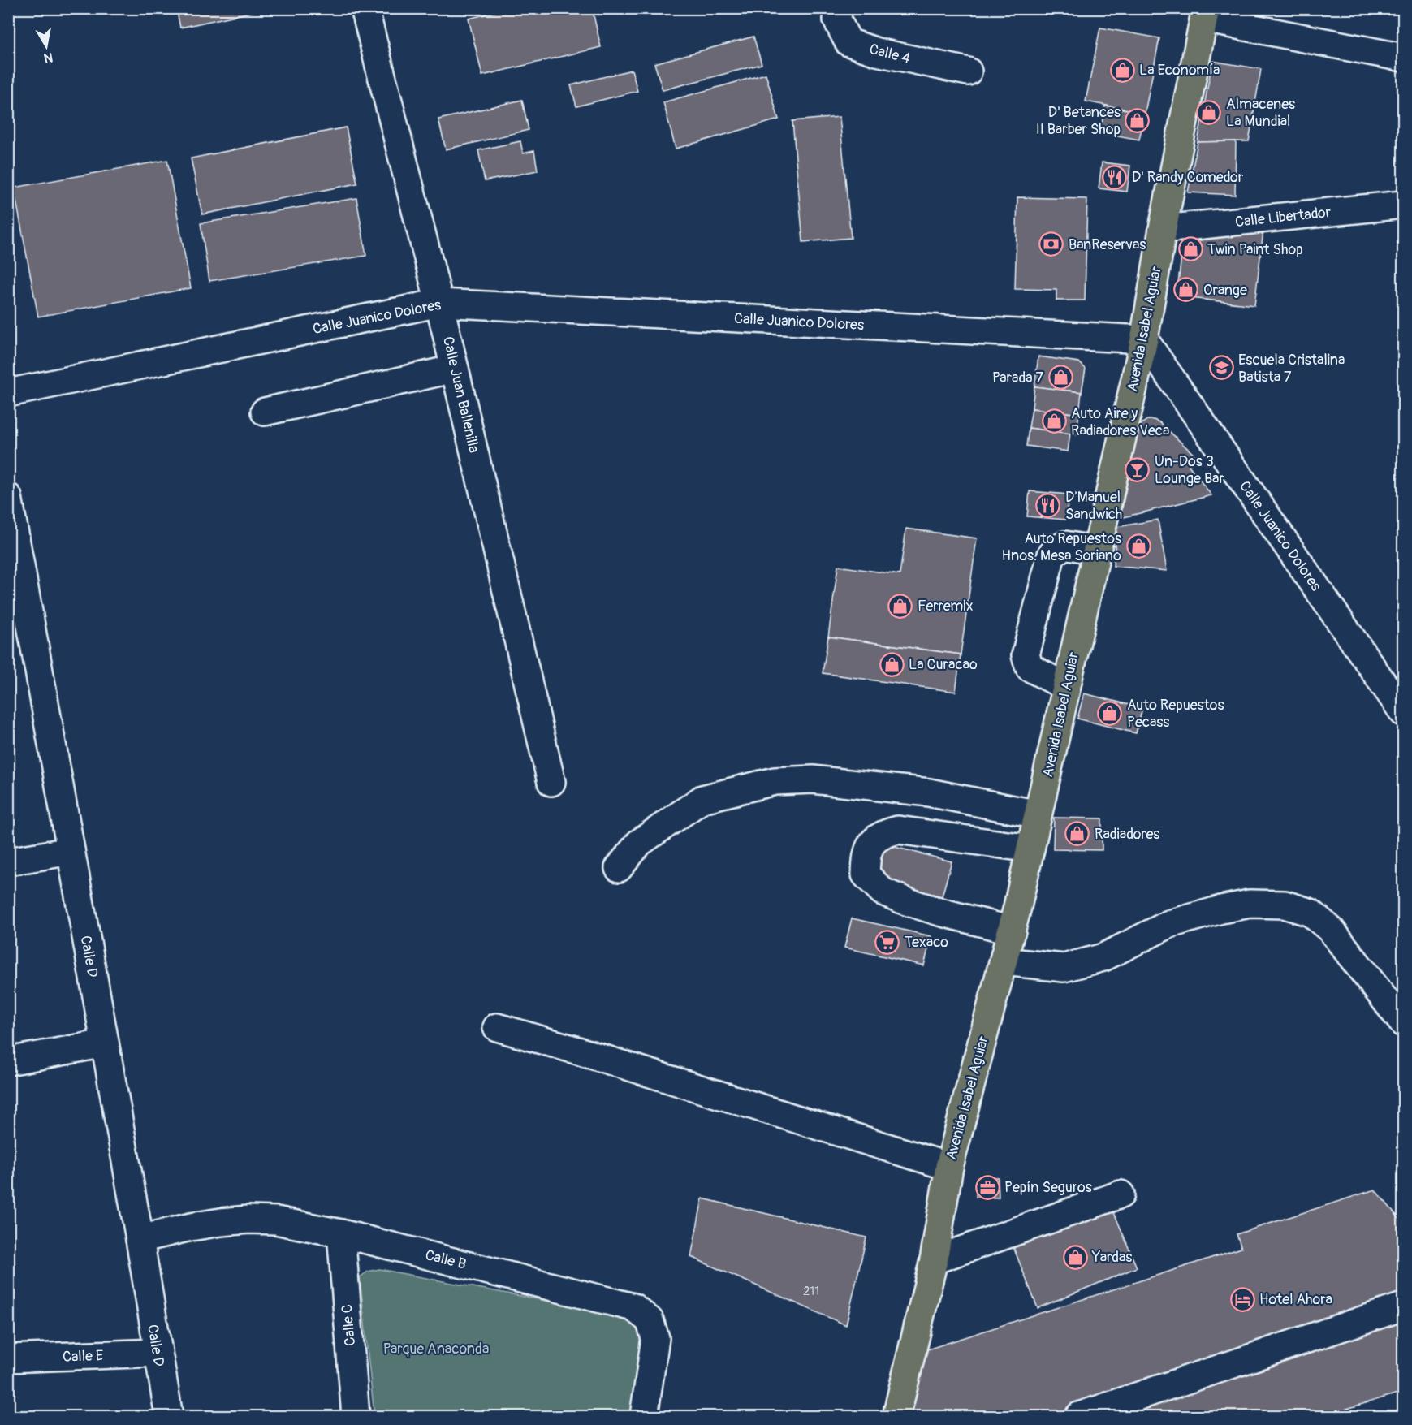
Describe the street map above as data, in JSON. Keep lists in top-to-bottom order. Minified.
{"streets":{"main road":["Avenida Isabel Aguiar"],"street":["Calle 4","Calle Libertador","Calle Juanico Dolores","Calle Juan Ballenilla","Calle D","Calle B","Calle C","Calle E"]},"crossings":[["Calle Libertador","Avenida Isabel Aguiar"],["Calle Juanico Dolores","Avenida Isabel Aguiar"],["Calle Juanico Dolores","Calle Juan Ballenilla"],["Calle D","Calle B"],["Calle D","Calle E"],["Calle B","Calle C"]],"parks":["Parque Anaconda"],"places":{"shop":["La Economía","Almacenes La Mundial","D' Betances II Barber Shop","Twin Paint Shop","Orange","Parada 7","Auto Aire y Radiadores Veca","Auto Repuestos Hnos. Mesa Soriano","Ferremix","La Curacao","Auto Repuestos Pecass","Radiadores","Yardas"],"restaurant":["D' Randy Comedor","D'Manuel Sandwich"],"bank":["BanReservas"],"school or university":["Escuela Cristalina Batista 7"],"bar":["Un-Dos 3 Lounge Bar"],"supermarket":["Texaco"],"office":["Pepín Seguros"],"hotel":["Hotel Ahora"]},"house_numbers":["211"],"north":"bottom"}
